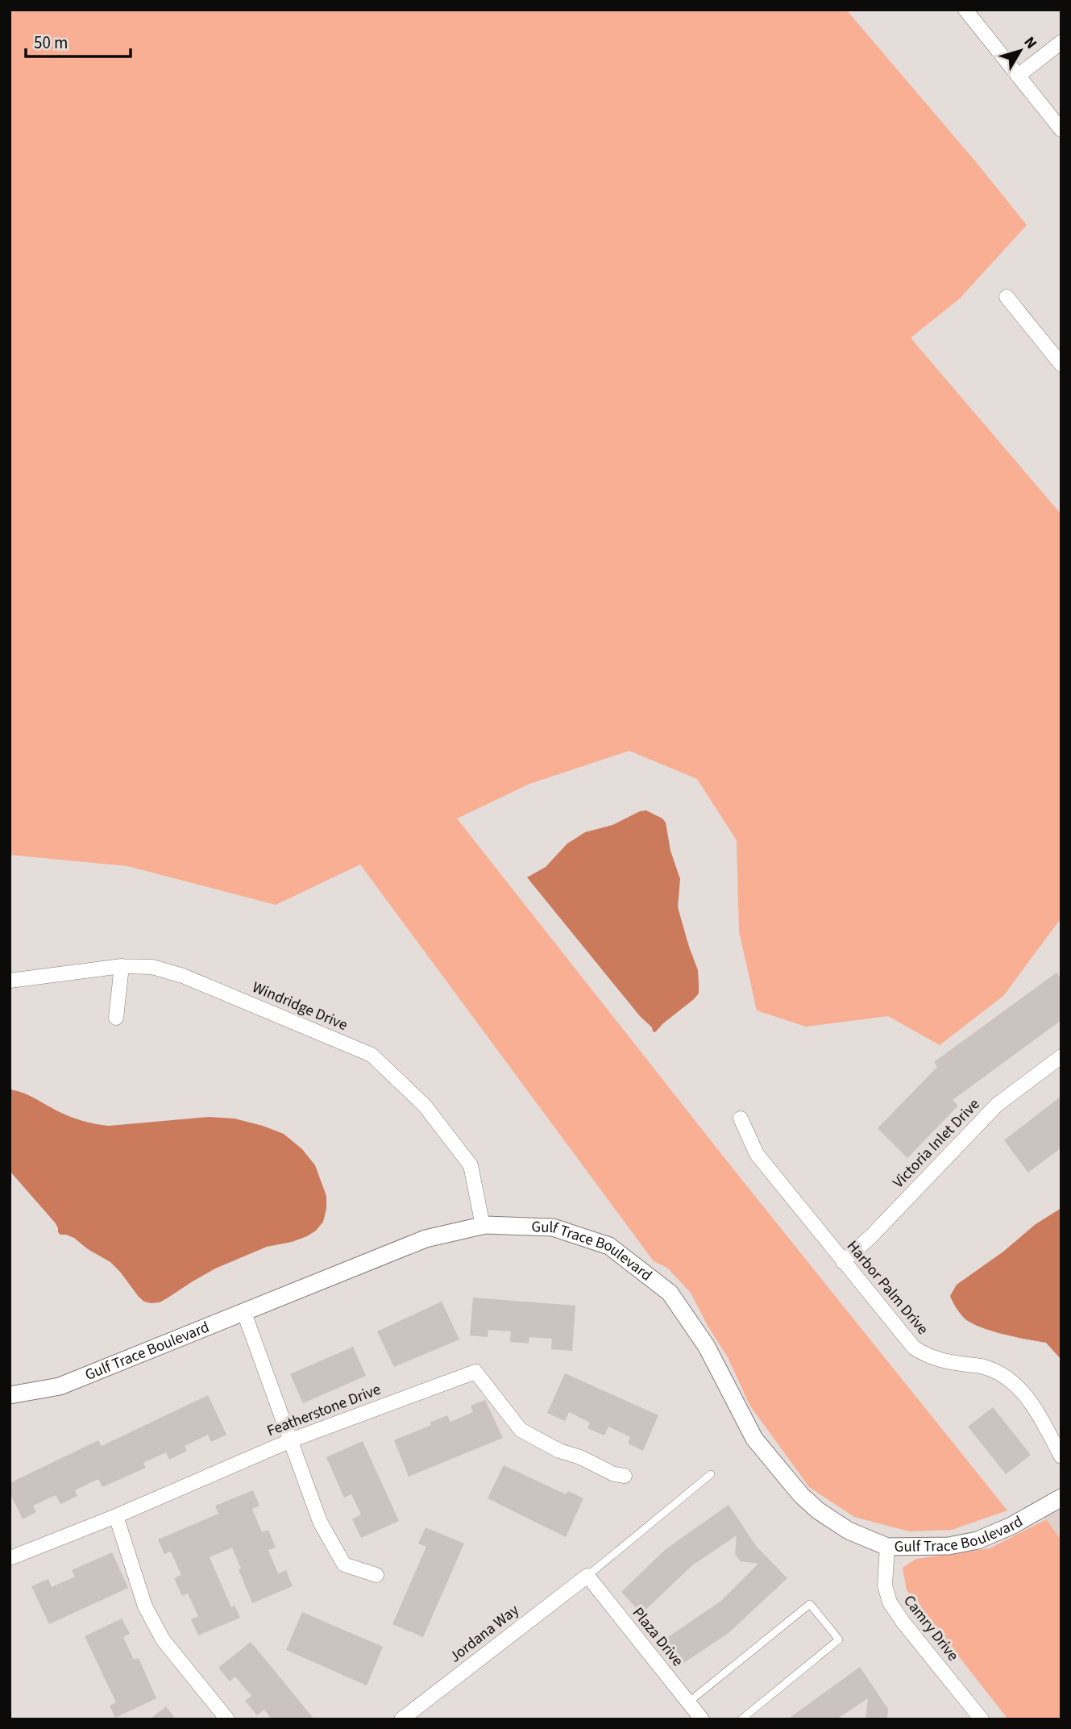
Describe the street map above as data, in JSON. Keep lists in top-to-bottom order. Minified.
{"streets":{"street":["Windridge Drive","Victoria Inlet Drive","Gulf Trace Boulevard","Harbor Palm Drive","Featherstone Drive","Camry Drive","Jordana Way","Plaza Drive"]},"crossings":[["Windridge Drive","Gulf Trace Boulevard"],["Victoria Inlet Drive","Harbor Palm Drive"],["Gulf Trace Boulevard","Camry Drive"],["Jordana Way","Plaza Drive"]],"scale_bar":"50 m","north":"top right"}
